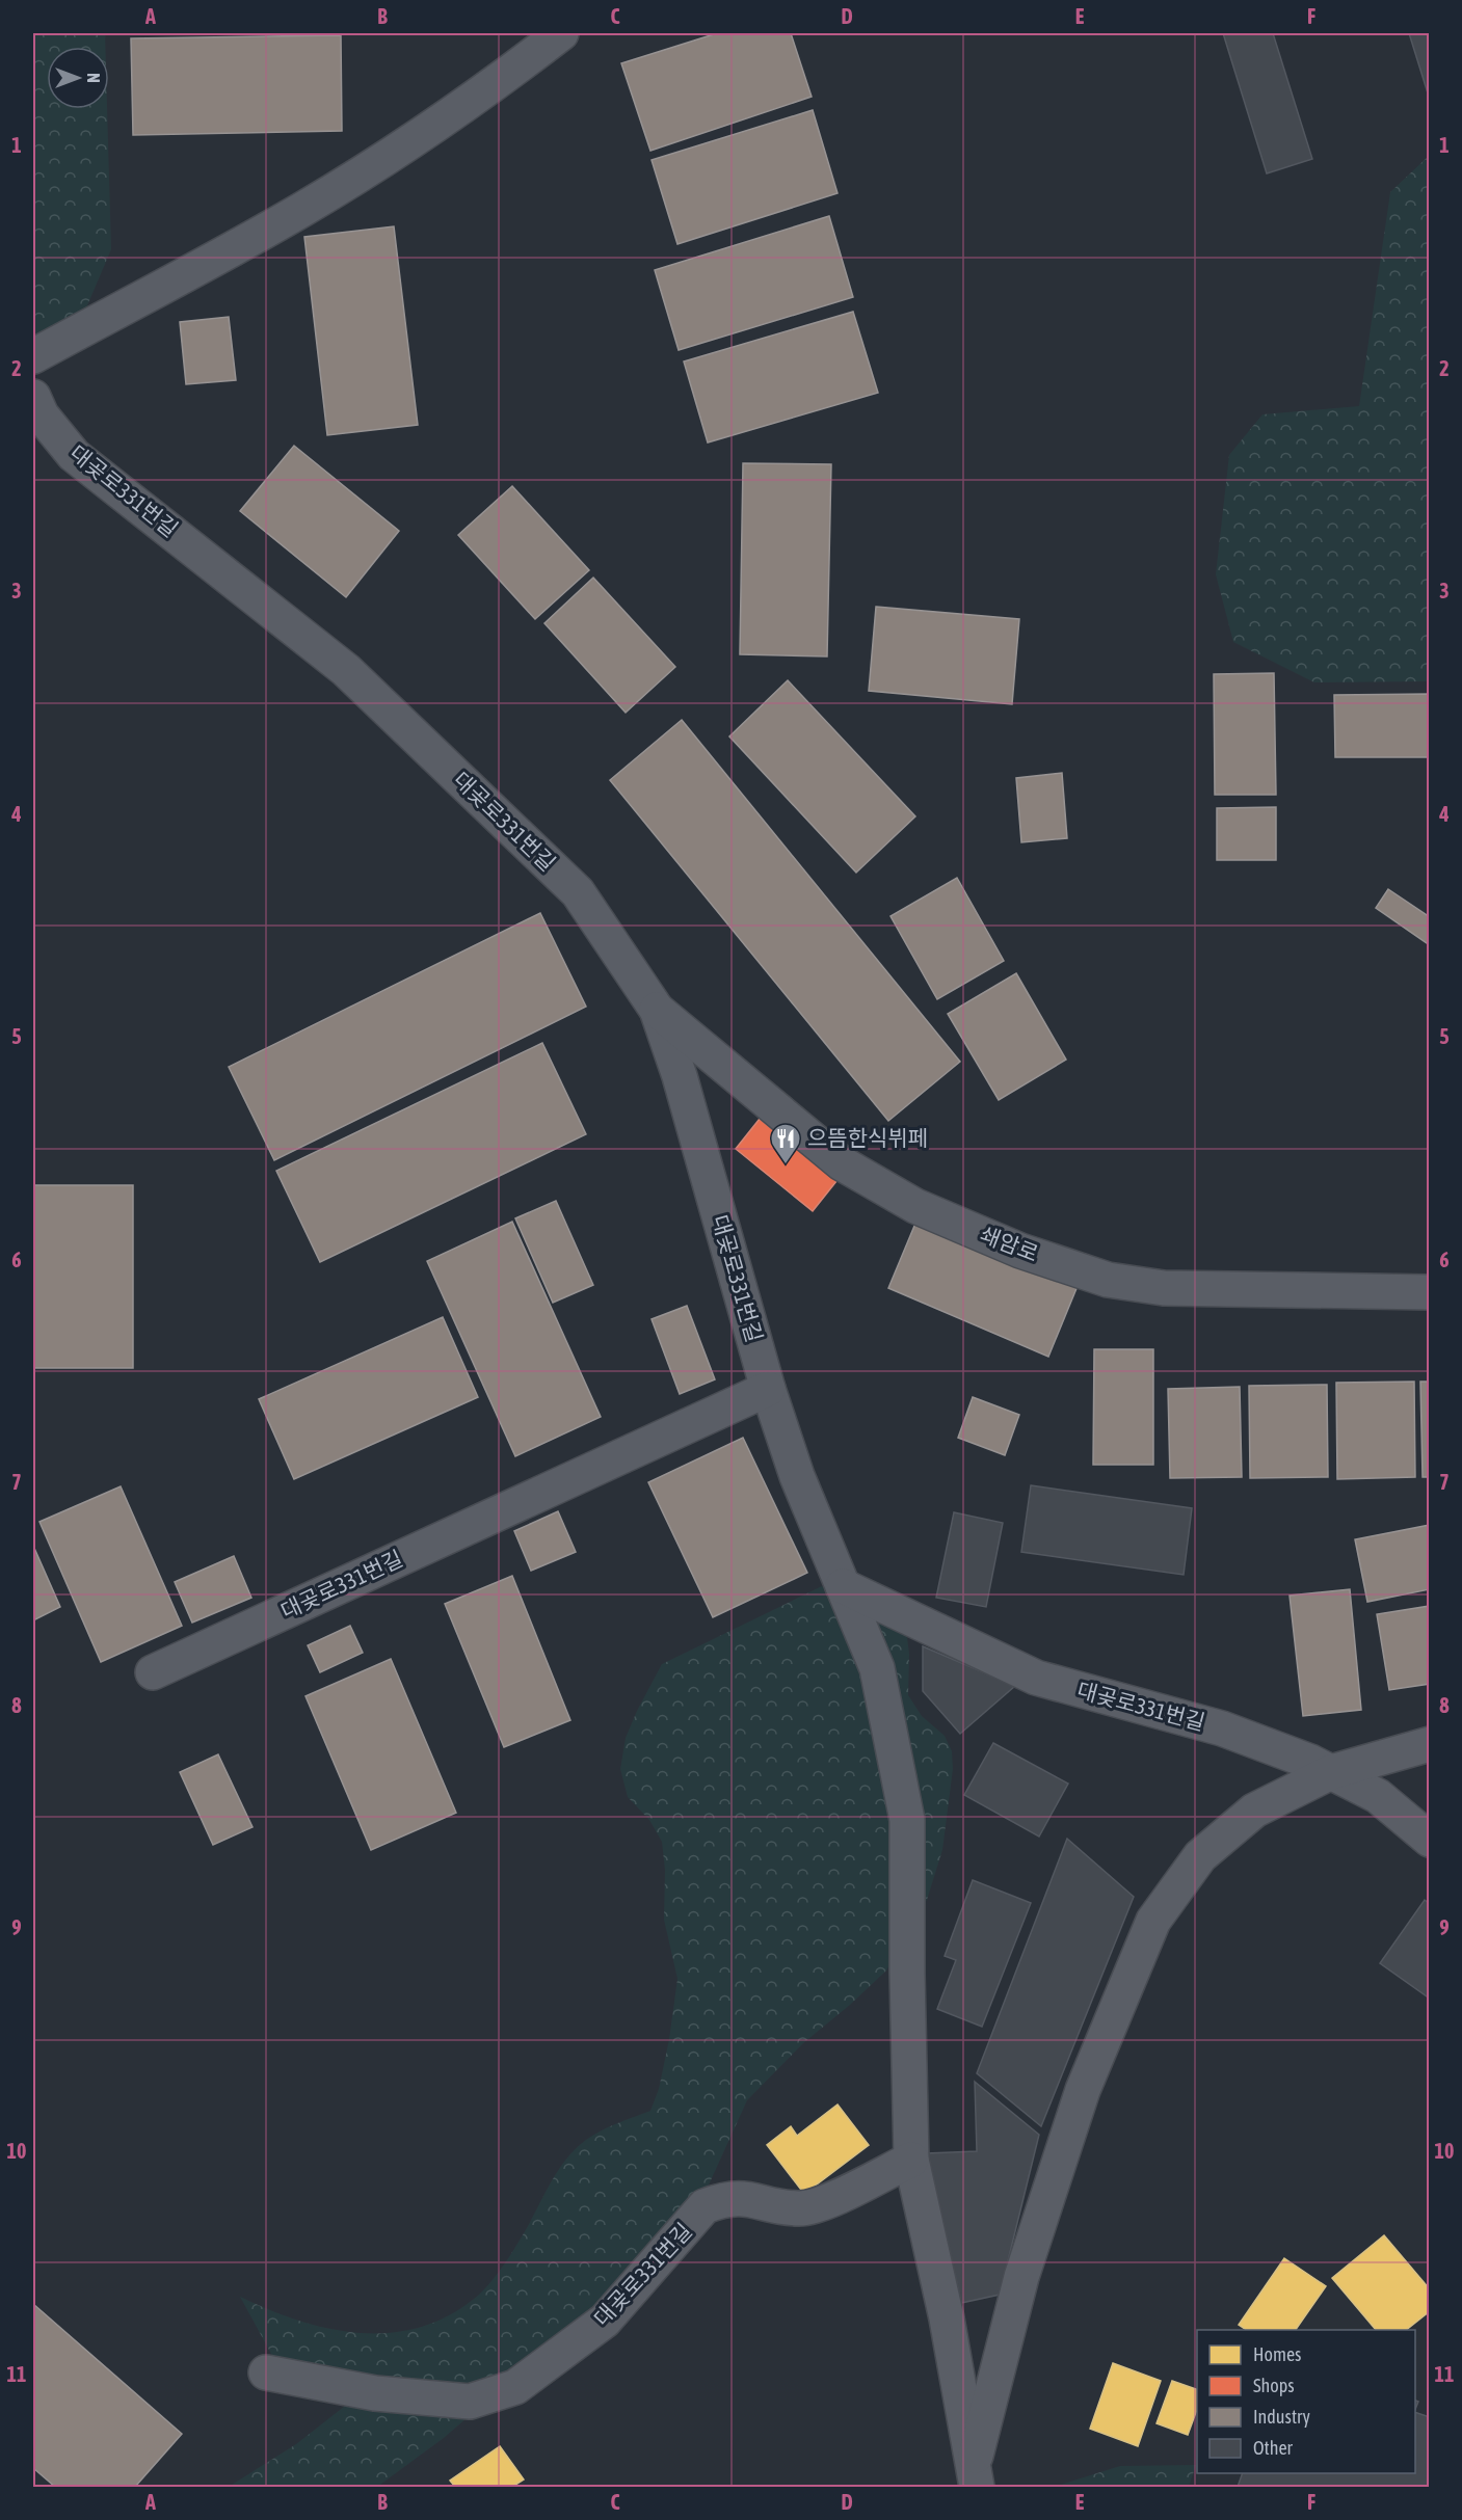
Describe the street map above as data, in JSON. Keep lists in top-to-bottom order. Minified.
{"streets":{"lane":["대곶로331번길","쇄암로"]},"crossings":[["대곶로331번길","쇄암로"]],"places":{"restaurant":["으뜸한식뷔페"]},"legend":["Homes","Shops","Industry","Other"],"north":"right","grid":{"columns":["A","B","C","D","E","F"],"rows":["1","2","3","4","5","6","7","8","9","10","11"]}}
